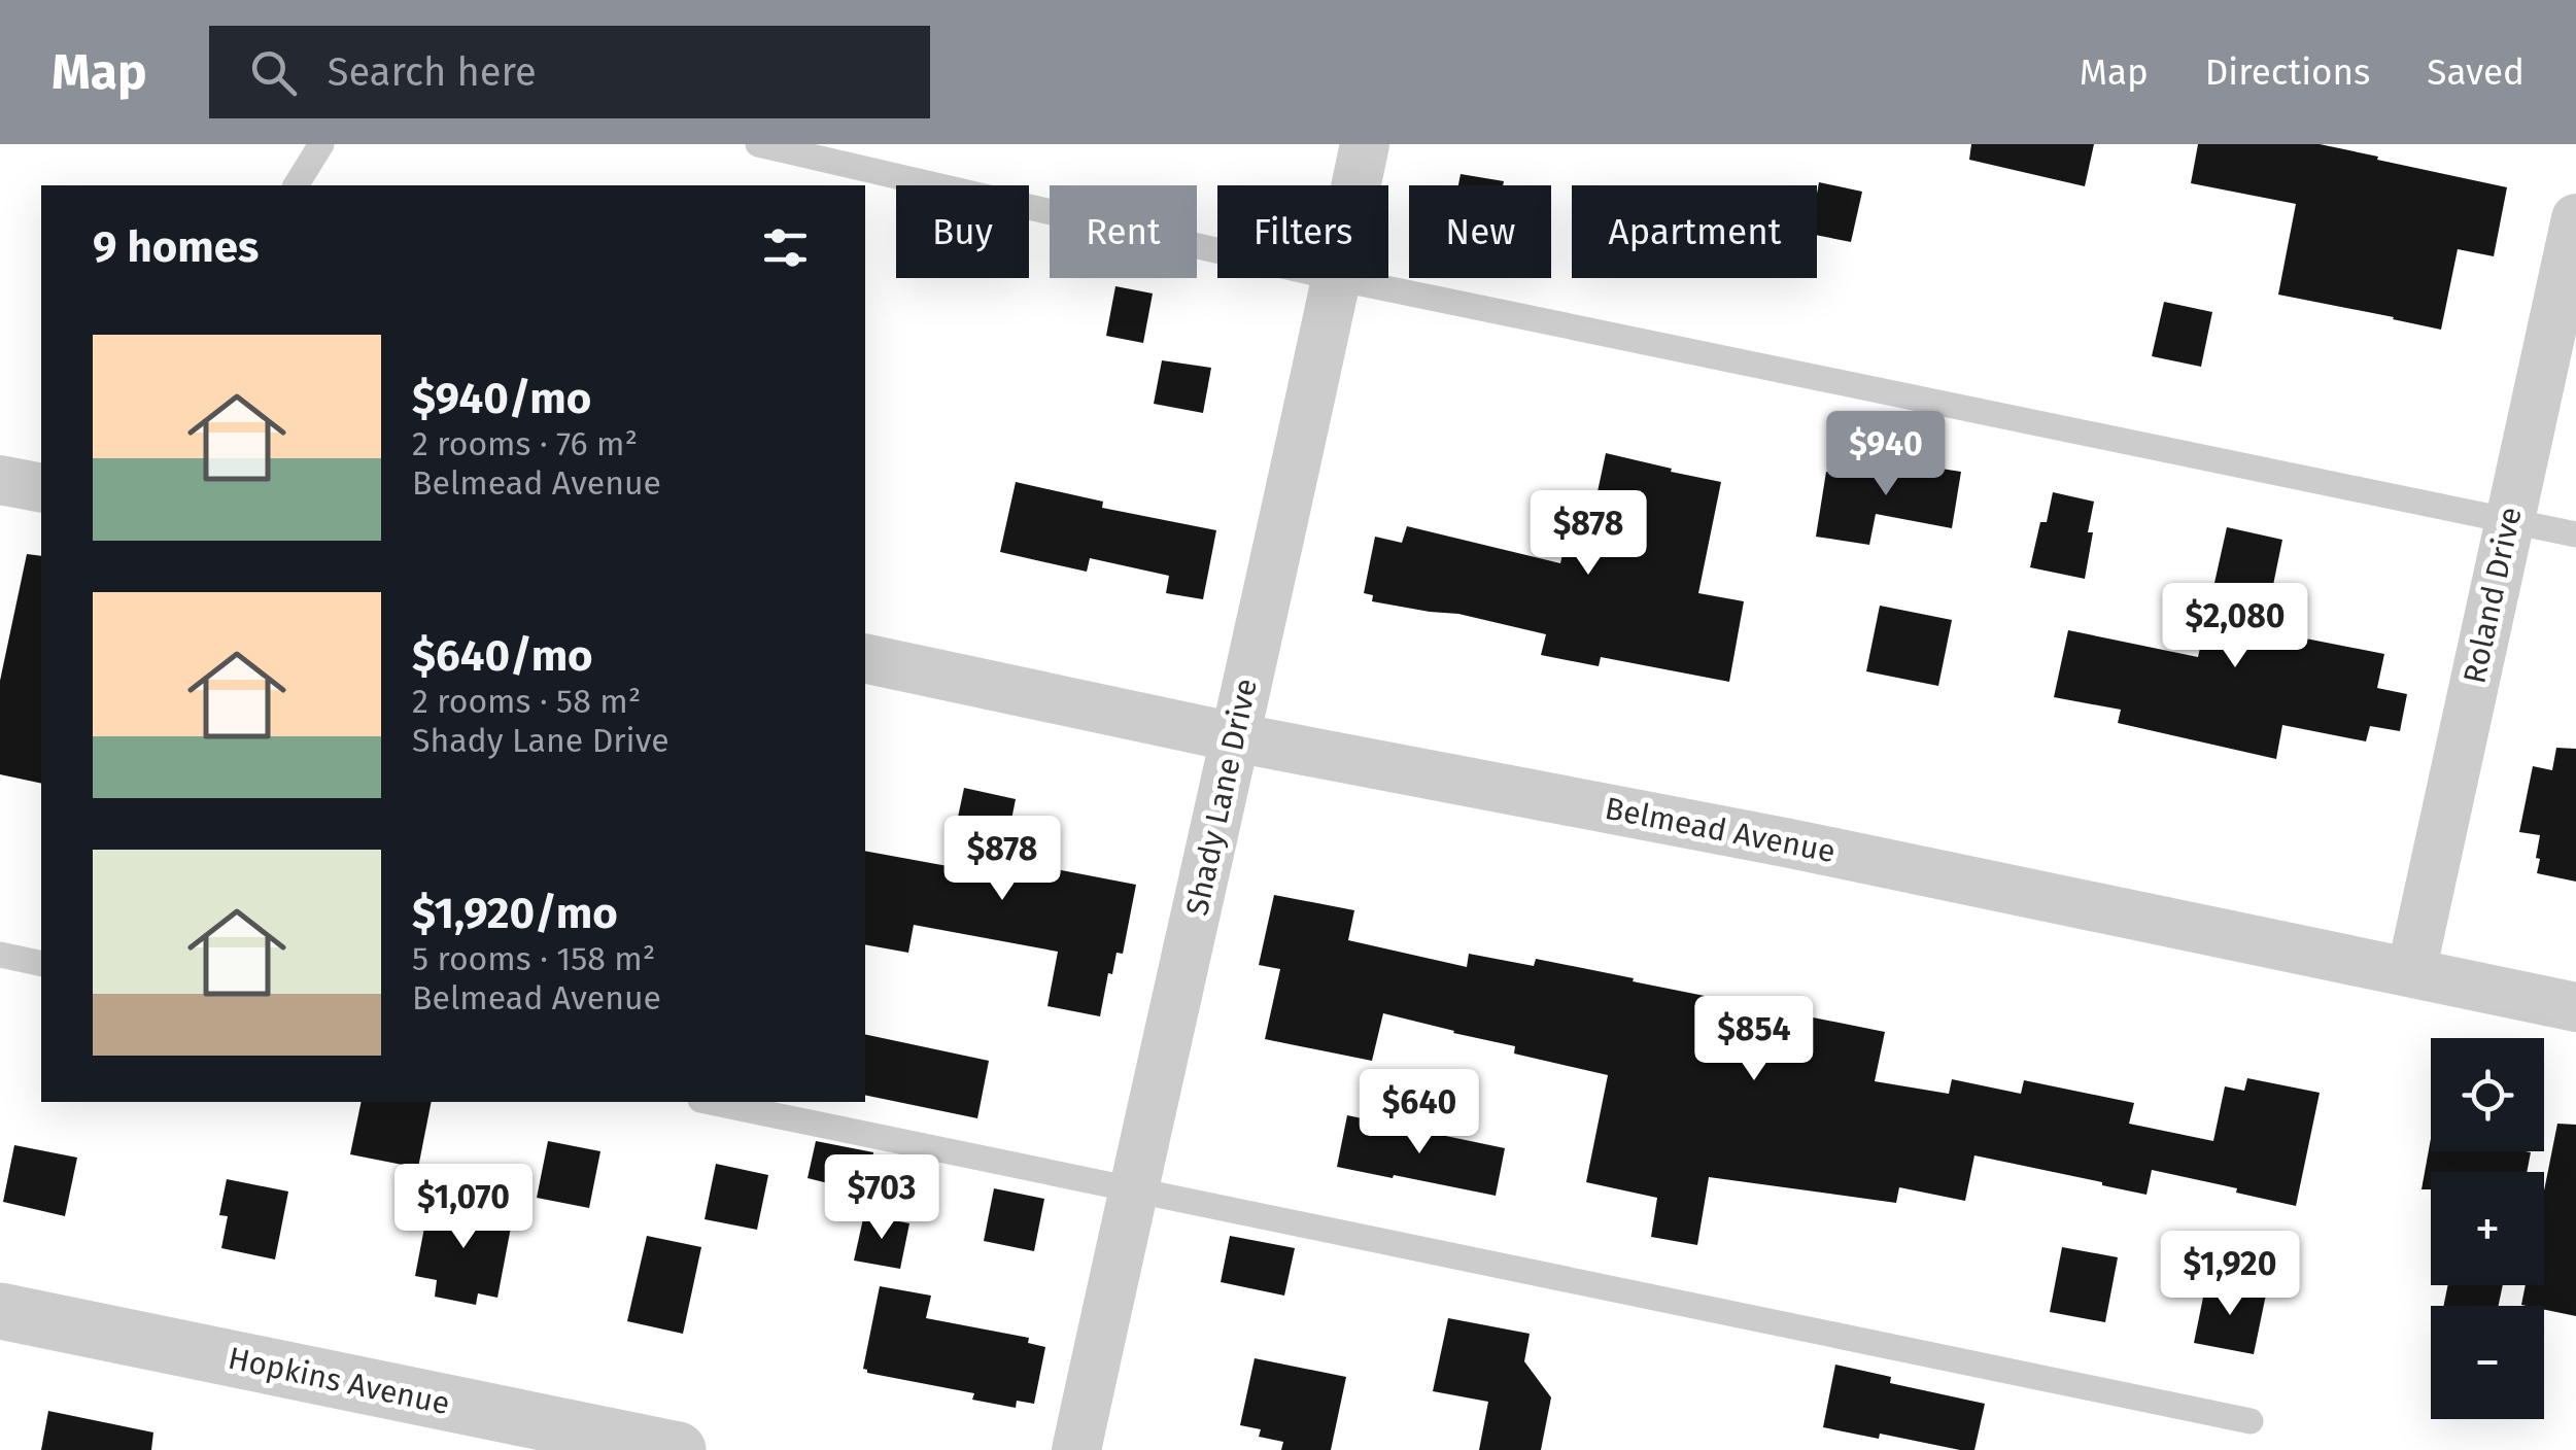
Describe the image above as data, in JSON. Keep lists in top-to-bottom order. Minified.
{"streets":{"street":["Roland Drive","Shady Lane Drive","Belmead Avenue","Hopkins Avenue"]},"crossings":[["Roland Drive","Belmead Avenue"],["Shady Lane Drive","Belmead Avenue"]],"page":{"header":"Map","search":"Search here","nav":["Map","Directions","Saved"],"chip":["Buy","Rent","Filters","New","Apartment"],"heading":"9 homes","list":[{"name":"$940/mo","note":"2 rooms · 76 m² · Belmead Avenue"},{"name":"$640/mo","note":"2 rooms · 58 m² · Shady Lane Drive"},{"name":"$1,920/mo","note":"5 rooms · 158 m² · Belmead Avenue"}],"price":["$940","$878","$2,080","$878","$854","$640","$703","$1,070","$1,920"],"map_buttons":["+","−"]}}
